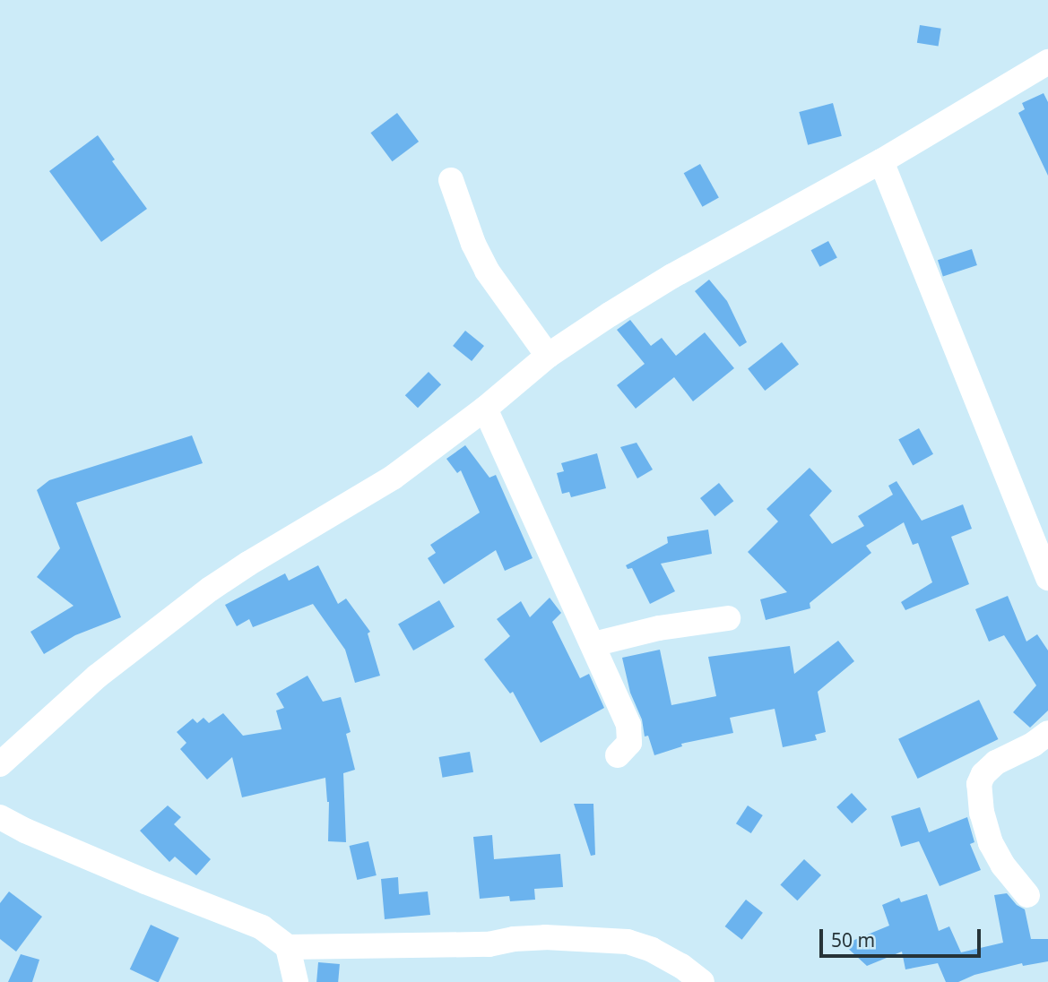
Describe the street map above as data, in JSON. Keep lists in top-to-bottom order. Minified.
{"scale_bar":"50 m"}
